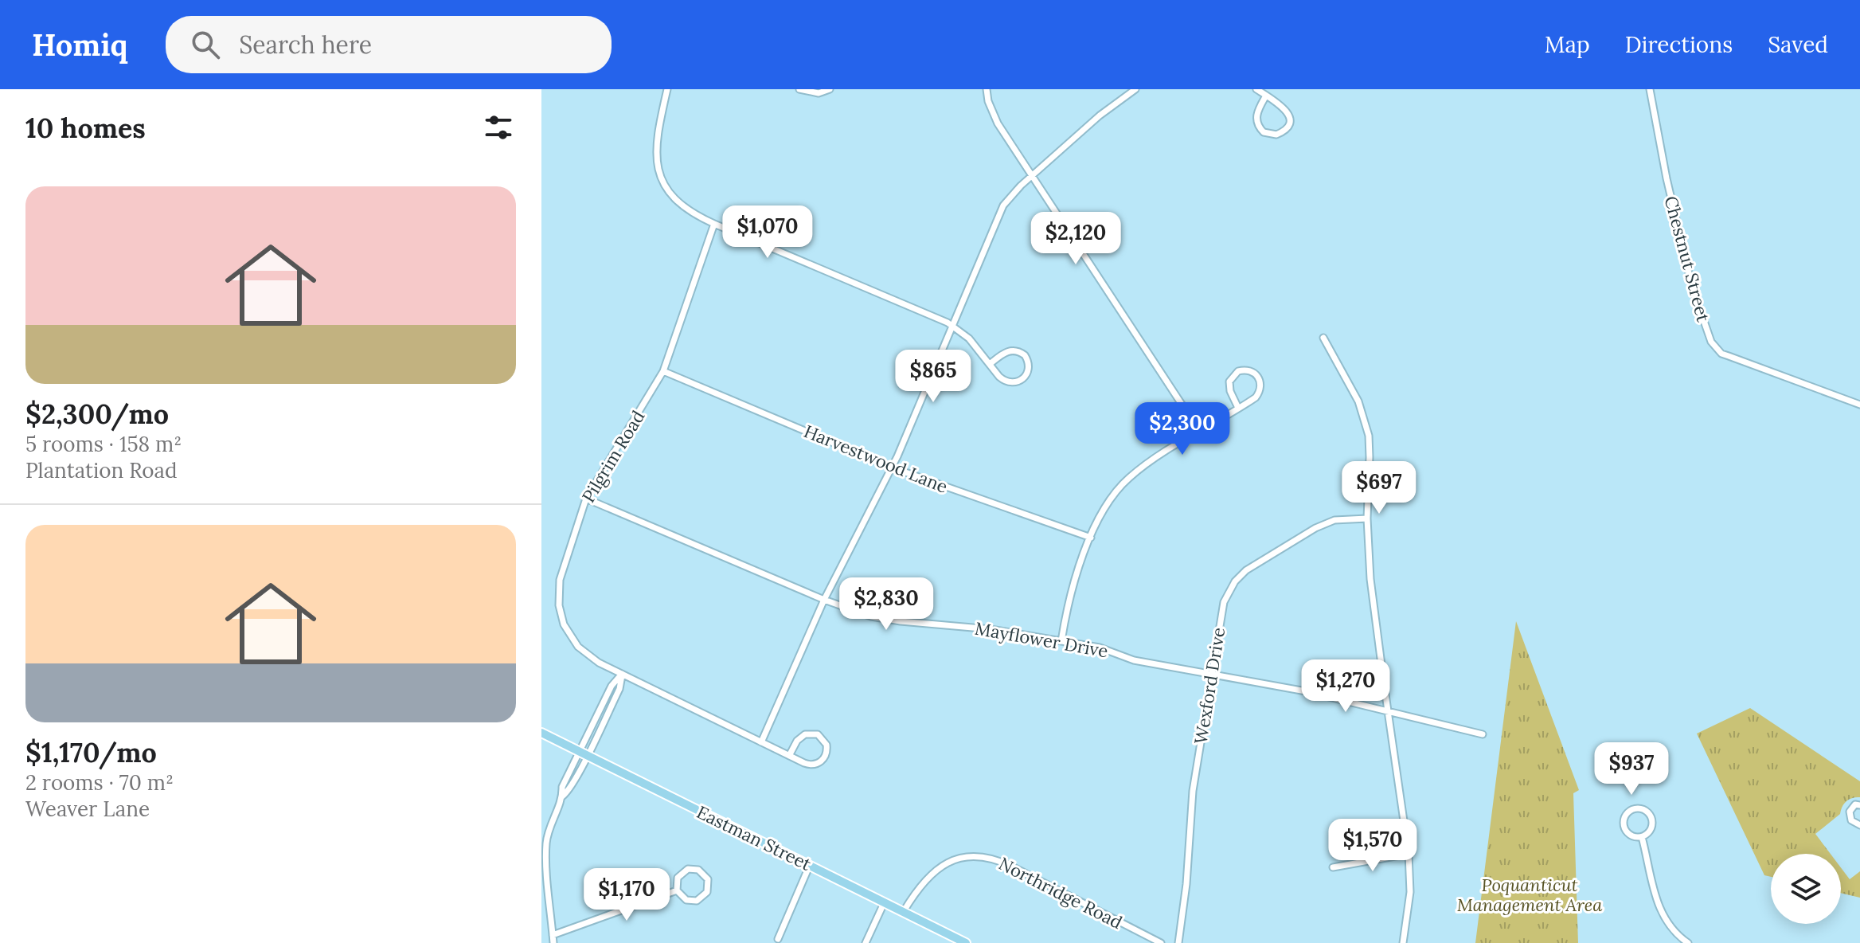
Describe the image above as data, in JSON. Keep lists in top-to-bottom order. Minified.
{"streets":{"main road":["Eastman Street"],"street":["Chestnut Street","Pilgrim Road","Harvestwood Lane","Mayflower Drive","Wexford Drive","Northridge Road"]},"crossings":[["Pilgrim Road","Harvestwood Lane"],["Pilgrim Road","Mayflower Drive"],["Mayflower Drive","Wexford Drive"],["Eastman Street","Northridge Road"]],"parks":["Poquanticut Management Area"],"page":{"header":"Homiq","search":"Search here","nav":["Map","Directions","Saved"],"heading":"10 homes","list":[{"name":"$2,300/mo","note":"5 rooms · 158 m² · Plantation Road"},{"name":"$1,170/mo","note":"2 rooms · 70 m² · Weaver Lane"}],"price":["$1,070","$2,120","$865","$2,300","$697","$2,830","$1,270","$937","$1,570","$1,170"]}}
